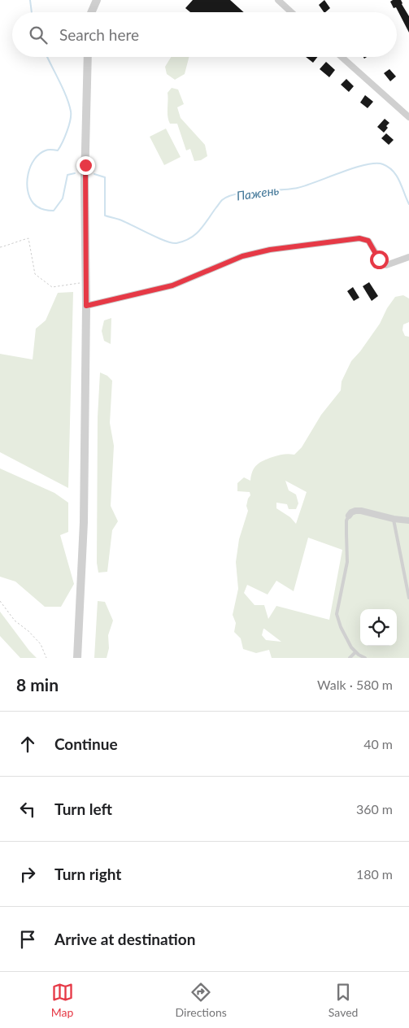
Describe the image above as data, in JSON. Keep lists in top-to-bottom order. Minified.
{"water":["Пажень"],"page":{"search":"Search here","heading":["8 min","Walk · 580 m"],"list":[["Continue","40 m"],["Turn left","360 m"],["Turn right","180 m"],"Arrive at destination"],"nav":["Map","Directions","Saved"]}}
